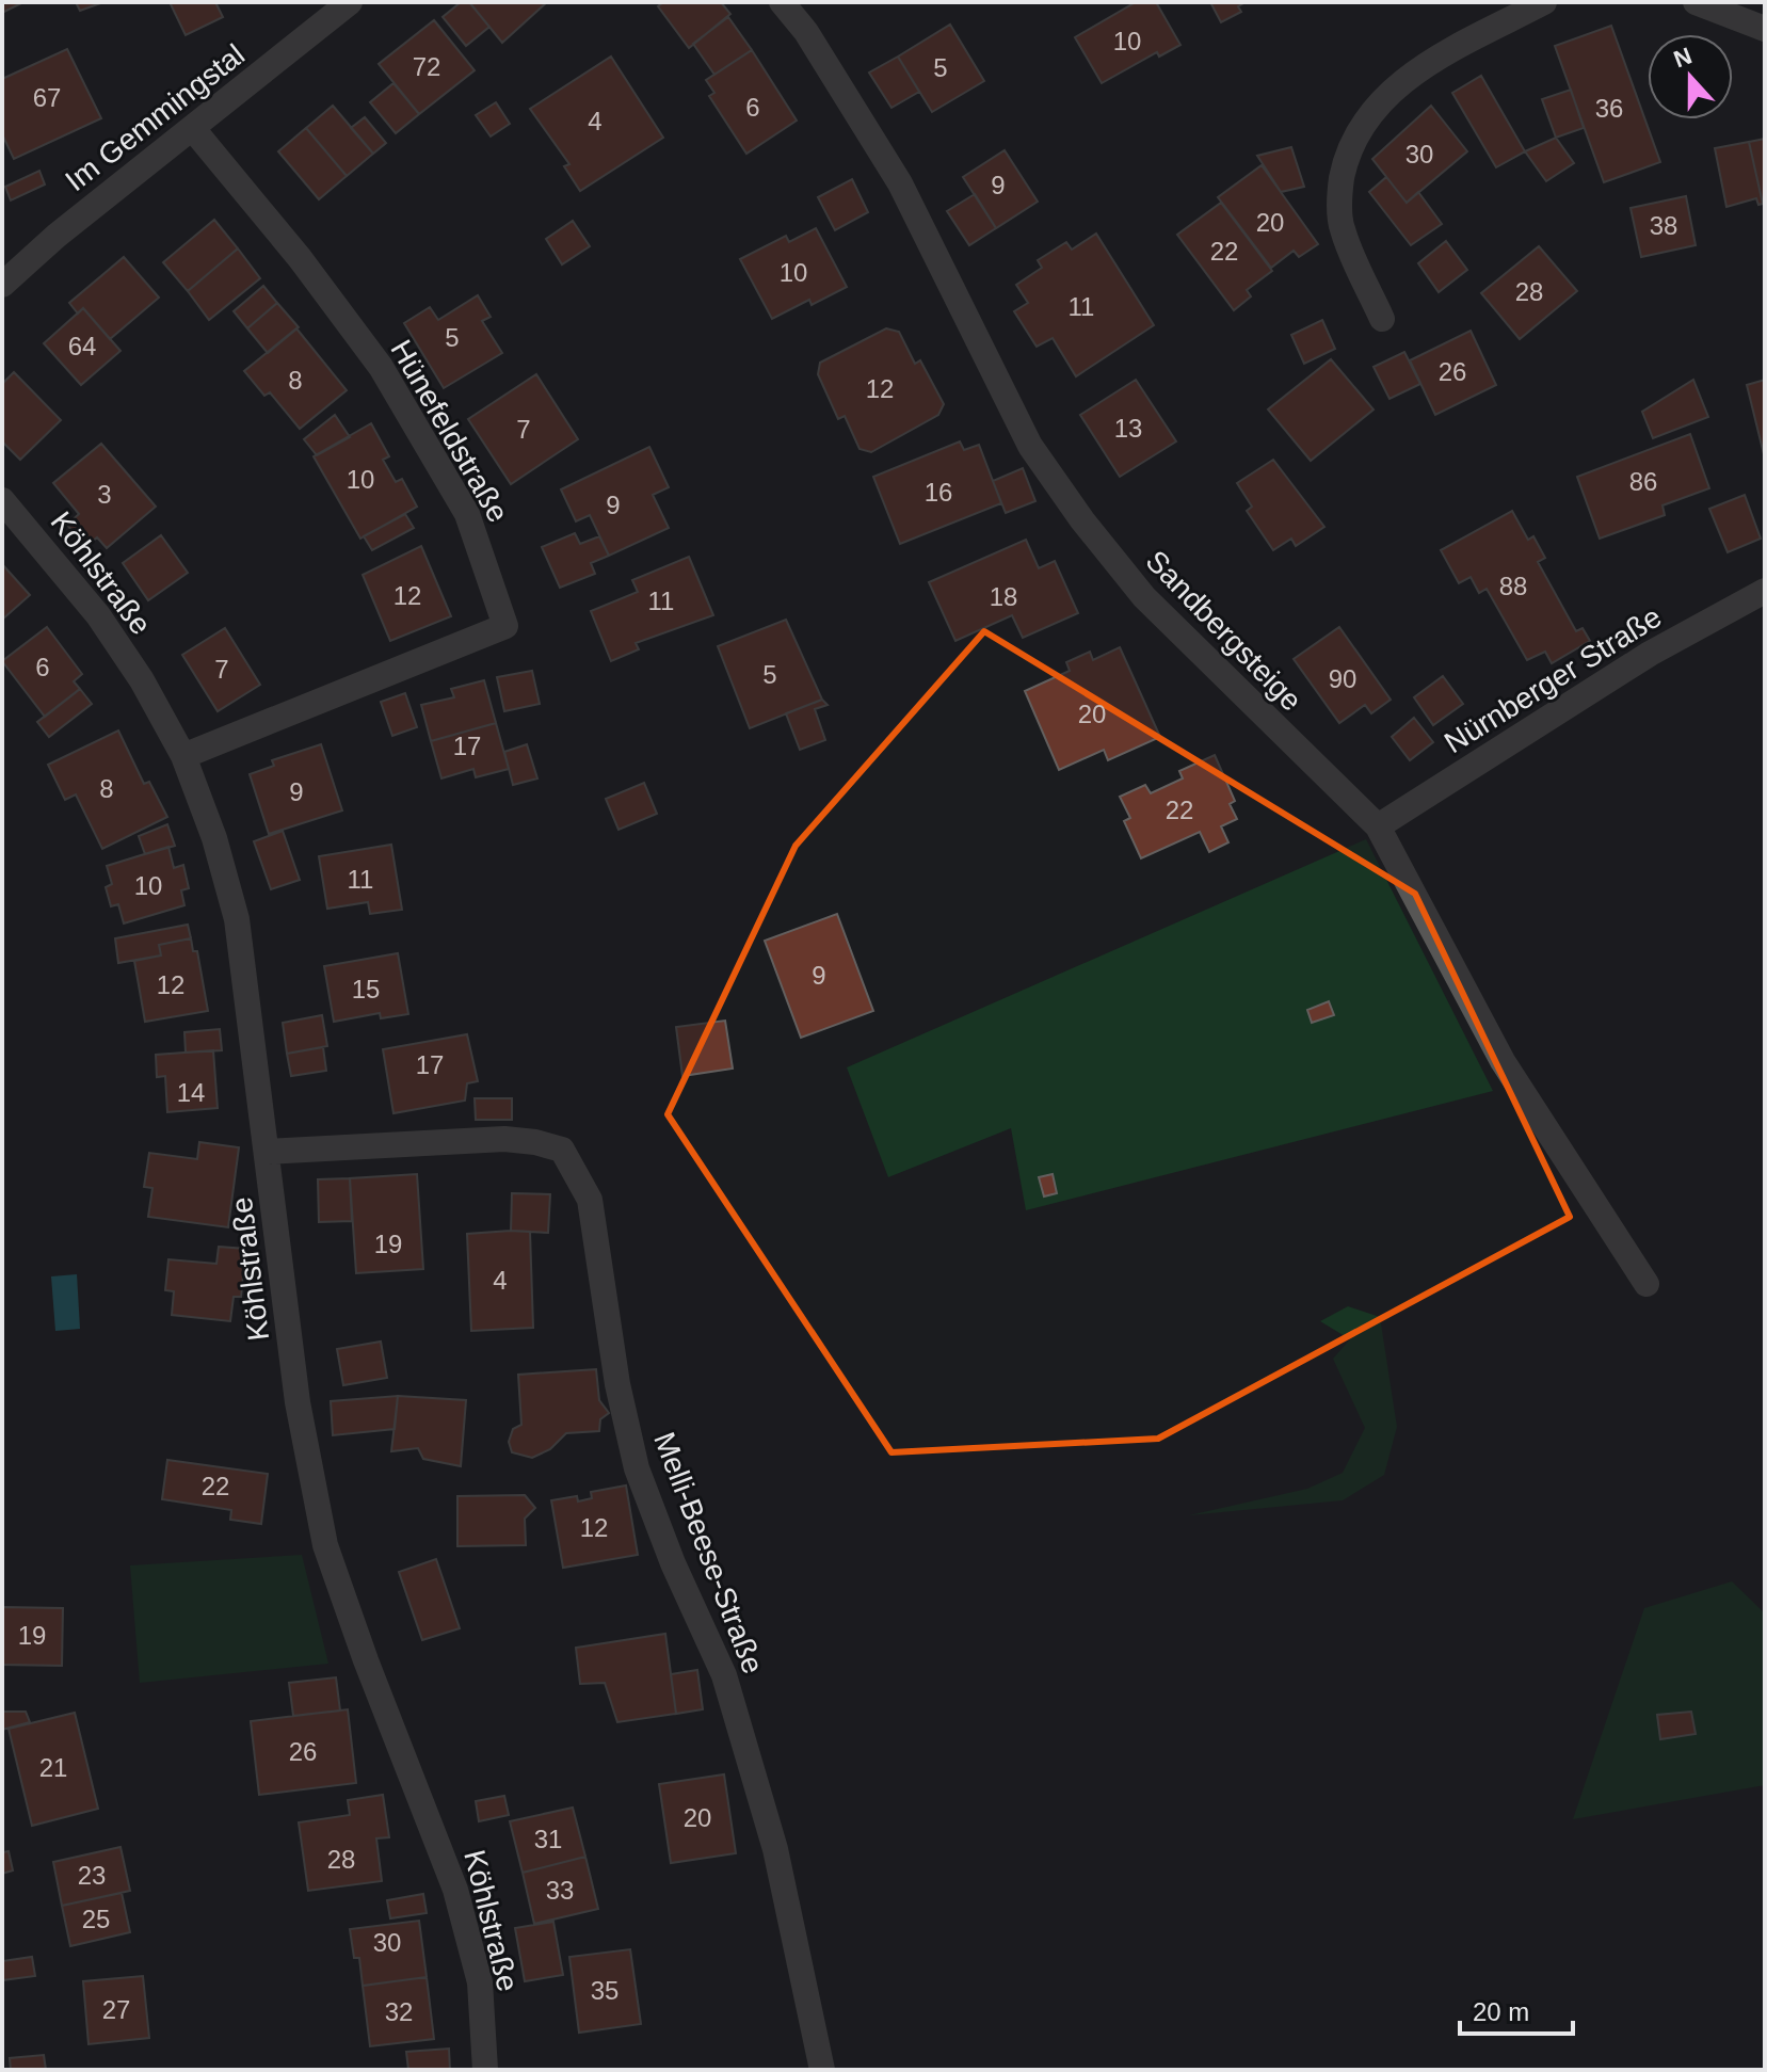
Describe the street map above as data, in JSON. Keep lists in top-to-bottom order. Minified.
{"streets":{"street":["Im Gemmingstal","Hünefeldstraße","Köhlstraße","Sandbergsteige","Nürnberger Straße","Melli-Beese-Straße"]},"crossings":[["Im Gemmingstal","Hünefeldstraße"],["Hünefeldstraße","Köhlstraße"],["Köhlstraße","Melli-Beese-Straße"],["Sandbergsteige","Nürnberger Straße"]],"house_numbers":["10","72","5","67","6","36","4","30","9","20","38","22","10","28","11","5","64","26","8","12","13","7","10","86","16","3","9","88","12","18","11","6","7","5","90","20","17","8","9","22","11","10","9","12","15","17","14","19","4","22","12","19","26","21","20","31","28","23","33","25","30","35","27","32"],"scale_bar":"20 m","north":"top"}
